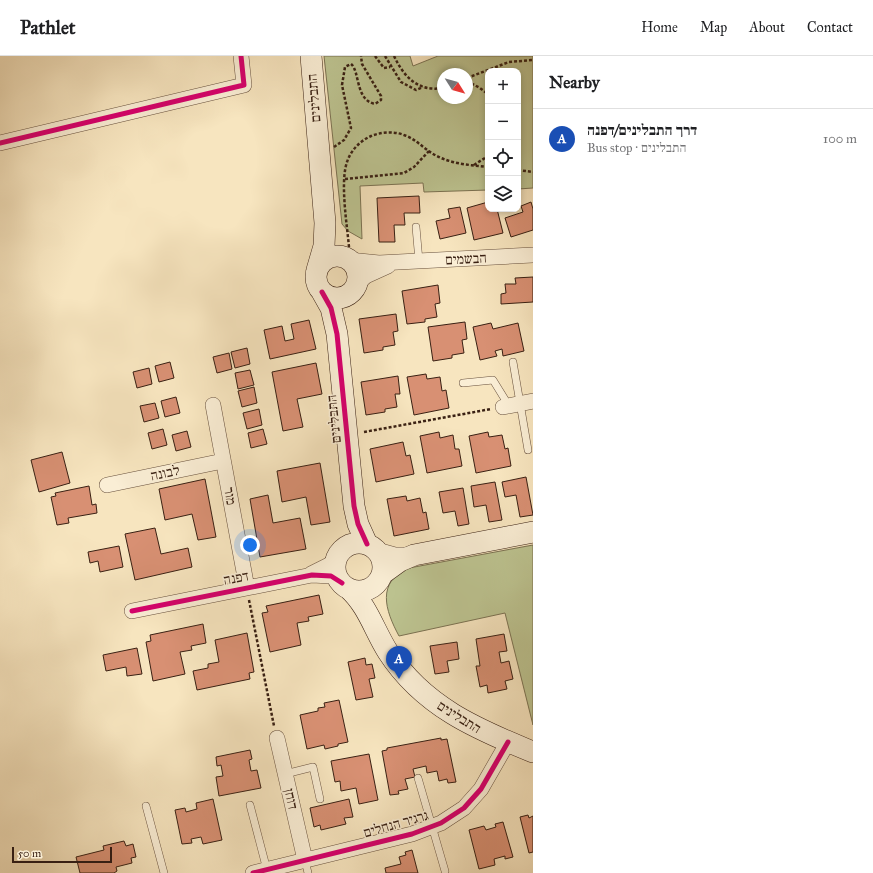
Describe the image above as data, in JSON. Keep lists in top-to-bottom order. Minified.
{"streets":{"street":["התבלינים","הבשמים","לבונה","מור","דפנה","דוחן","גרגיר הנחלים"]},"crossings":[["התבלינים","הבשמים"],["התבלינים","דפנה"],["התבלינים","גרגיר הנחלים"],["לבונה","מור"],["מור","דפנה"],["דוחן","גרגיר הנחלים"]],"scale_bar":"50 m","north":"bottom right","page":{"header":"Pathlet","nav":["Home","Map","About","Contact"],"heading":"Nearby","map_buttons":["+","−"],"list":[{"mark":"A","name":"דרך התבלינים/דפנה","note":"Bus stop · התבלינים","value":"100 m"}],"pins":"A","scale":"50 m"}}
